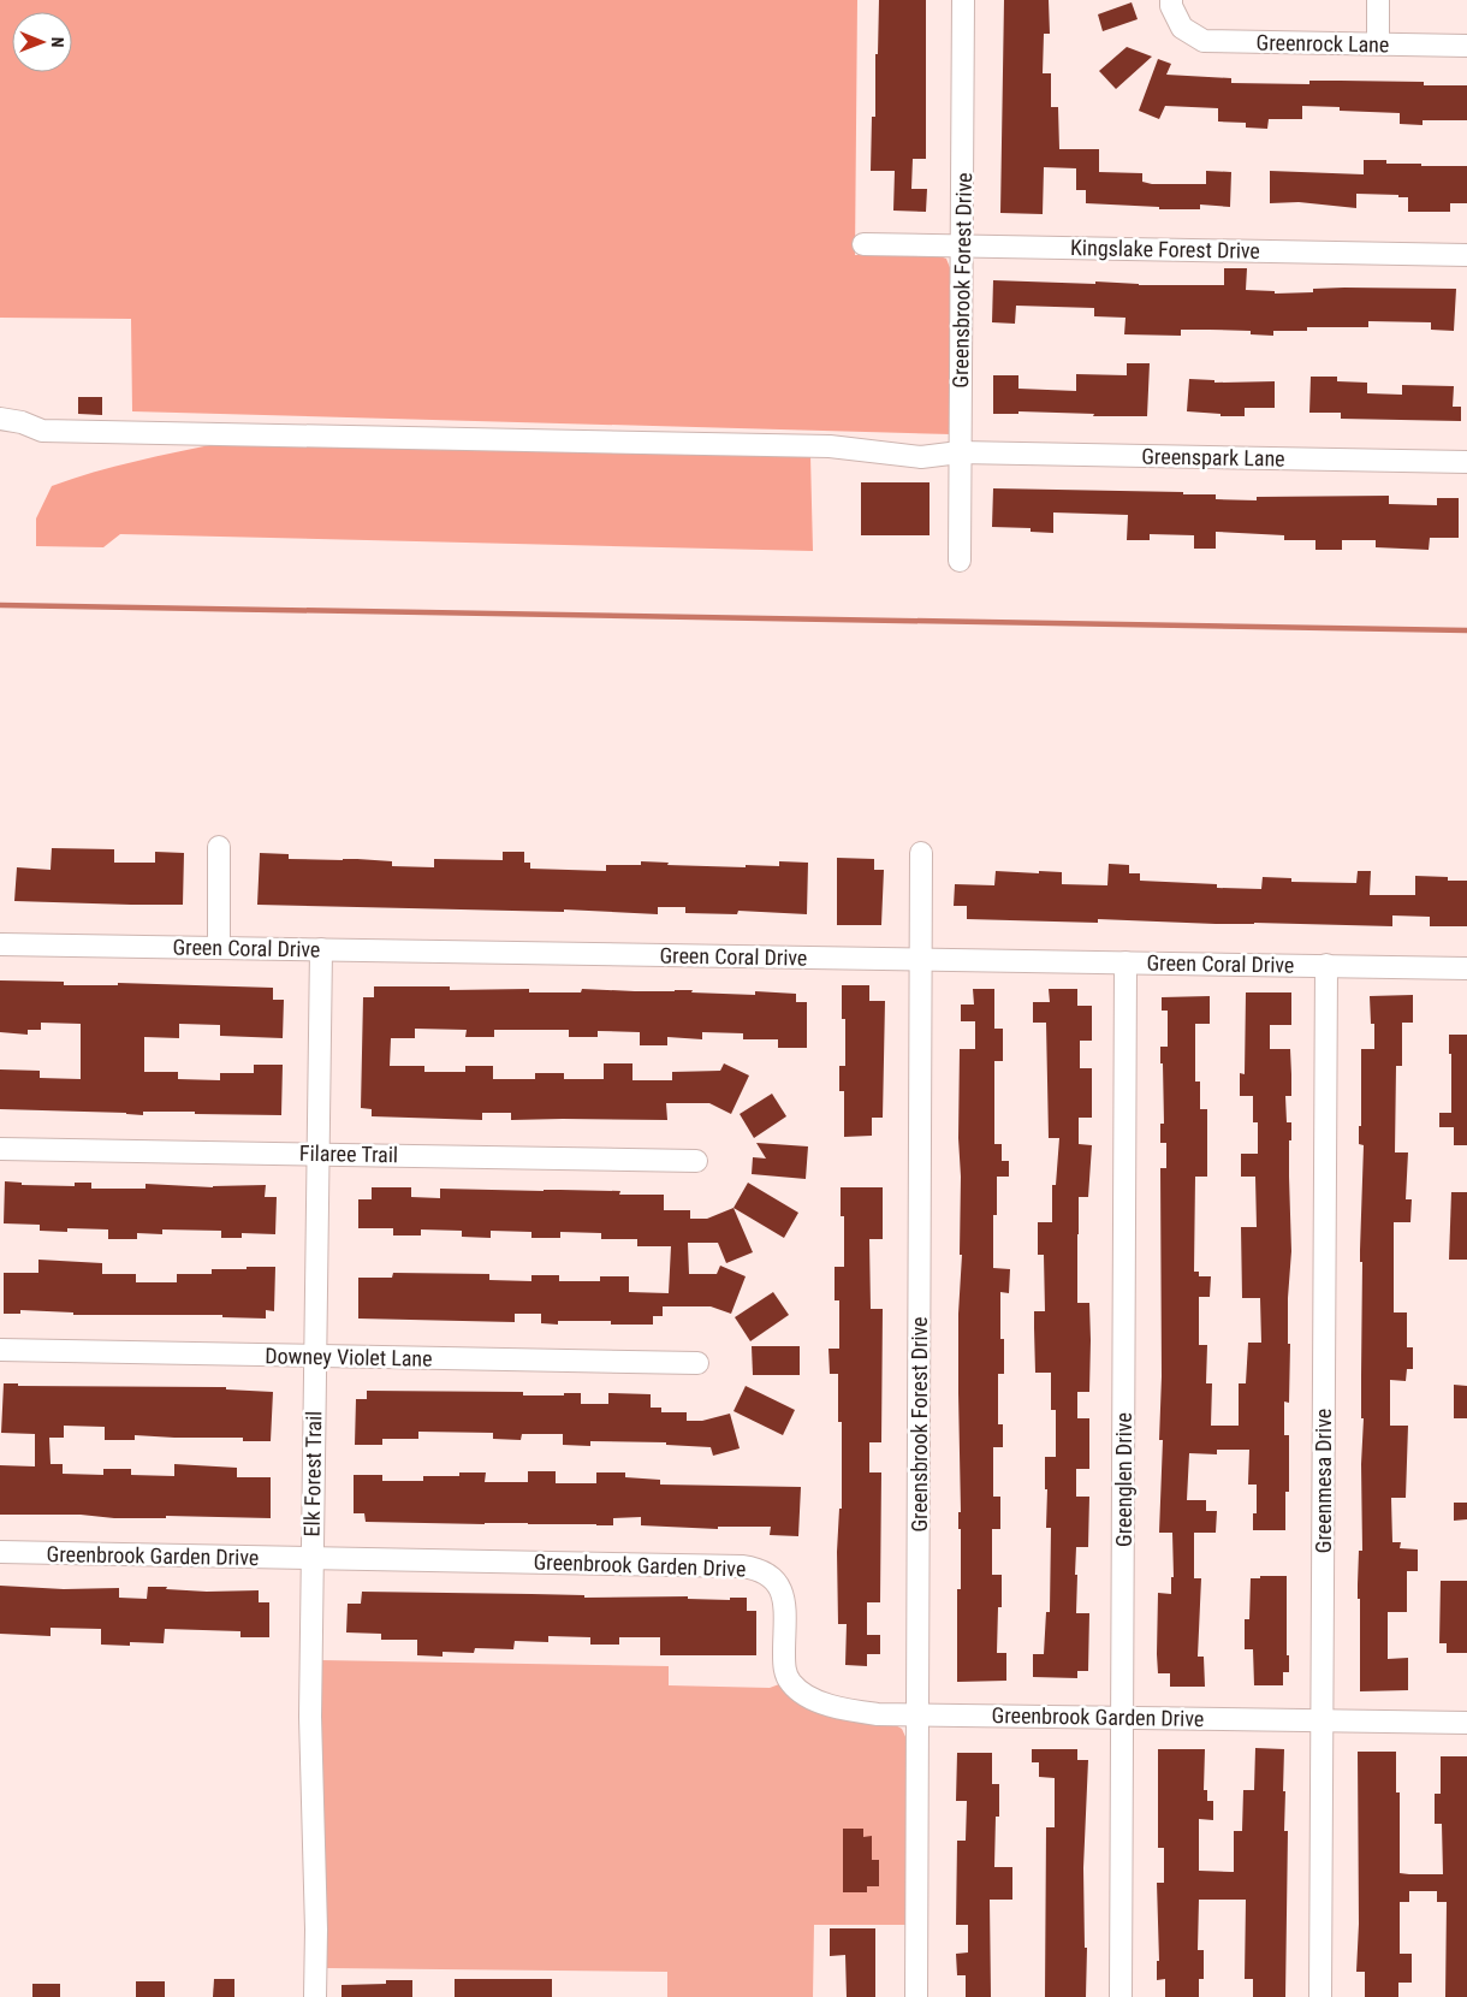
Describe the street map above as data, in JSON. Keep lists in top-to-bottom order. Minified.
{"streets":{"street":["Greenrock Lane","Kingslake Forest Drive","Greensbrook Forest Drive","Greenspark Lane","Green Coral Drive","Filaree Trail","Downey Violet Lane","Elk Forest Trail","Greenglen Drive","Greenmesa Drive","Greenbrook Garden Drive"]},"crossings":[["Kingslake Forest Drive","Greensbrook Forest Drive"],["Greensbrook Forest Drive","Greenspark Lane"],["Greensbrook Forest Drive","Green Coral Drive"],["Greensbrook Forest Drive","Greenbrook Garden Drive"],["Green Coral Drive","Elk Forest Trail"],["Green Coral Drive","Greenglen Drive"],["Green Coral Drive","Greenmesa Drive"],["Filaree Trail","Elk Forest Trail"],["Downey Violet Lane","Elk Forest Trail"],["Elk Forest Trail","Greenbrook Garden Drive"],["Greenglen Drive","Greenbrook Garden Drive"],["Greenmesa Drive","Greenbrook Garden Drive"]],"north":"right"}
